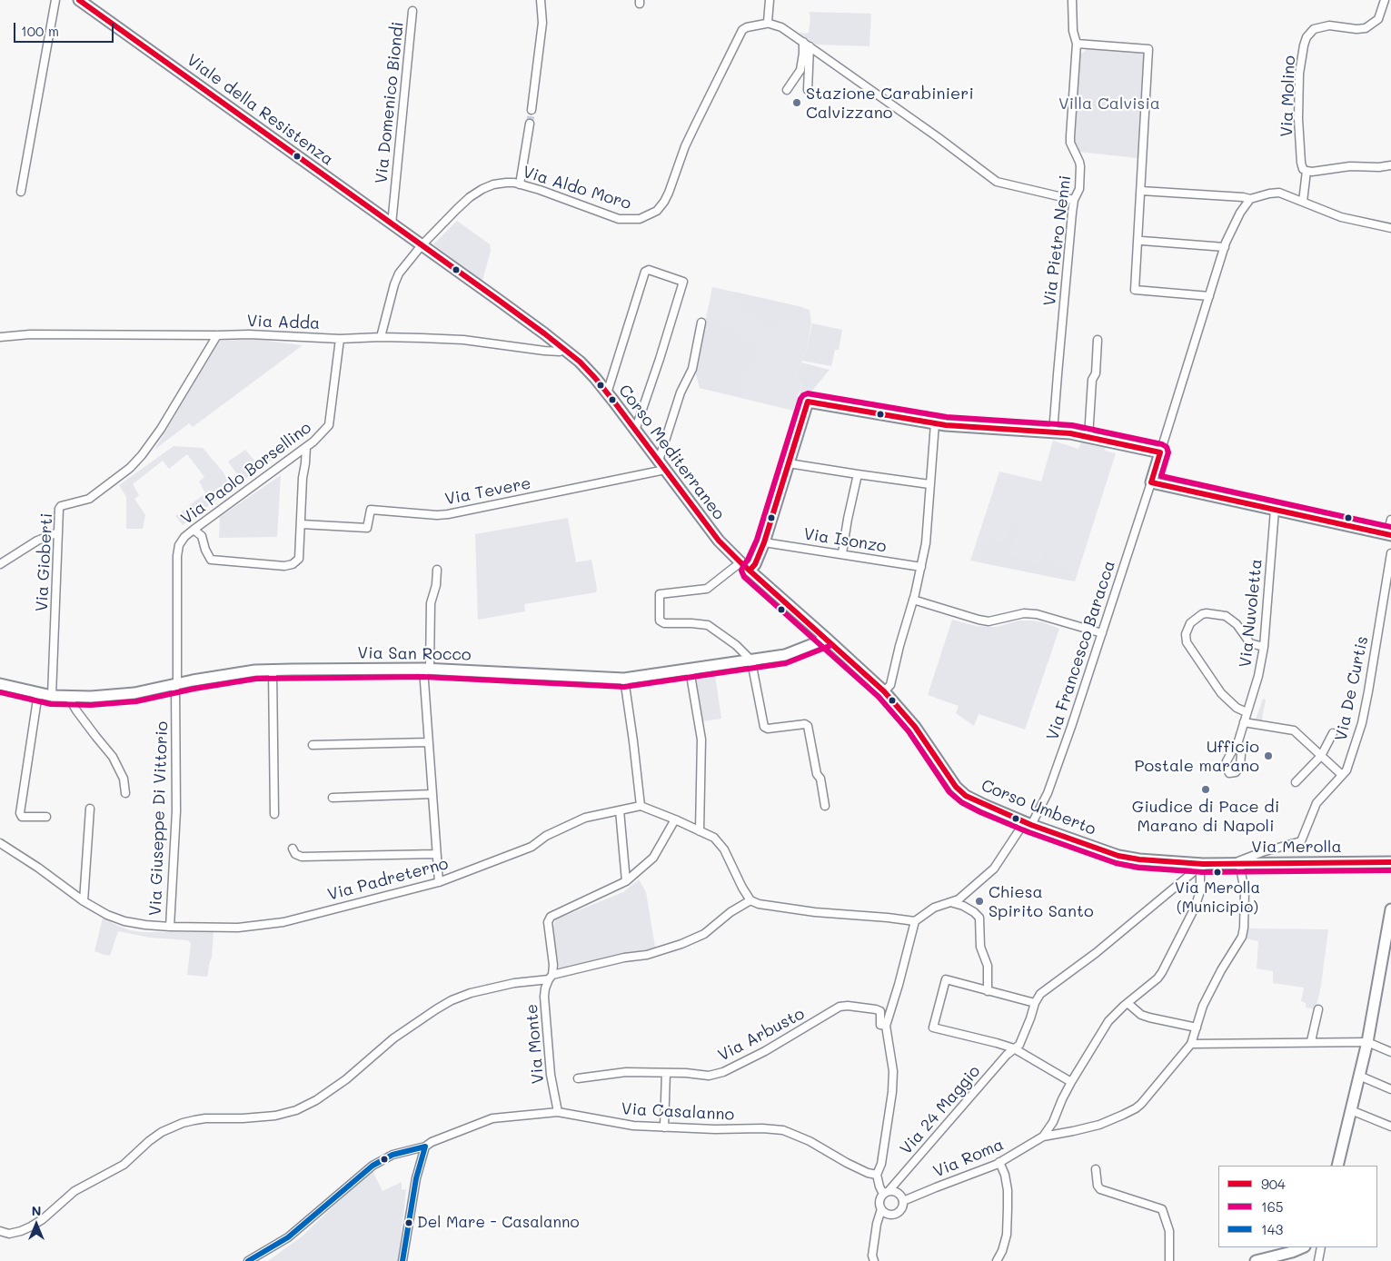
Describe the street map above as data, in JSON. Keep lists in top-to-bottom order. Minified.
{"streets":{"main road":["Viale della Resistenza","Corso Mediterraneo","Via San Rocco","Corso Umberto","Via Merolla"],"street":["Via Molino","Via Domenico Biondi","Via Aldo Moro","Via Pietro Nenni","Via Adda","Via Paolo Borsellino","Via Tevere","Via Isonzo","Via Gioberti","Via Nuvoletta","Via Francesco Baracca","Via De Curtis","Via Giuseppe Di Vittorio","Via Padreterno","Via Arbusto","Via Monte","Via 24 Maggio","Via Casalanno","Via Roma"]},"crossings":[["Via Domenico Biondi","Viale della Resistenza"],["Viale della Resistenza","Via Aldo Moro"],["Viale della Resistenza","Corso Mediterraneo"],["Via Aldo Moro","Via Adda"],["Via Aldo Moro","Corso Mediterraneo"],["Via Adda","Corso Mediterraneo"],["Via Adda","Via Paolo Borsellino"],["Via Adda","Via Gioberti"],["Corso Mediterraneo","Via Tevere"],["Corso Mediterraneo","Via San Rocco"],["Corso Mediterraneo","Corso Umberto"],["Via Paolo Borsellino","Via San Rocco"],["Via Paolo Borsellino","Via Giuseppe Di Vittorio"],["Via Gioberti","Via San Rocco"],["Via Francesco Baracca","Corso Umberto"],["Via San Rocco","Via Giuseppe Di Vittorio"],["Via De Curtis","Via Merolla"],["Corso Umberto","Via Merolla"],["Via Giuseppe Di Vittorio","Via Padreterno"],["Via Monte","Via Casalanno"],["Via 24 Maggio","Via Roma"]],"parks":["Villa Calvisia"],"places":["Stazione Carabinieri Calvizzano","Ufficio Postale marano","Giudice di Pace di Marano di Napoli","Via Merolla (Municipio)","Chiesa Spirito Santo","Del Mare - Casalanno"],"lines":["transit line 904","transit line 165","transit line 143"],"legend":["904","165","143"],"scale_bar":"100 m","north":"top"}
